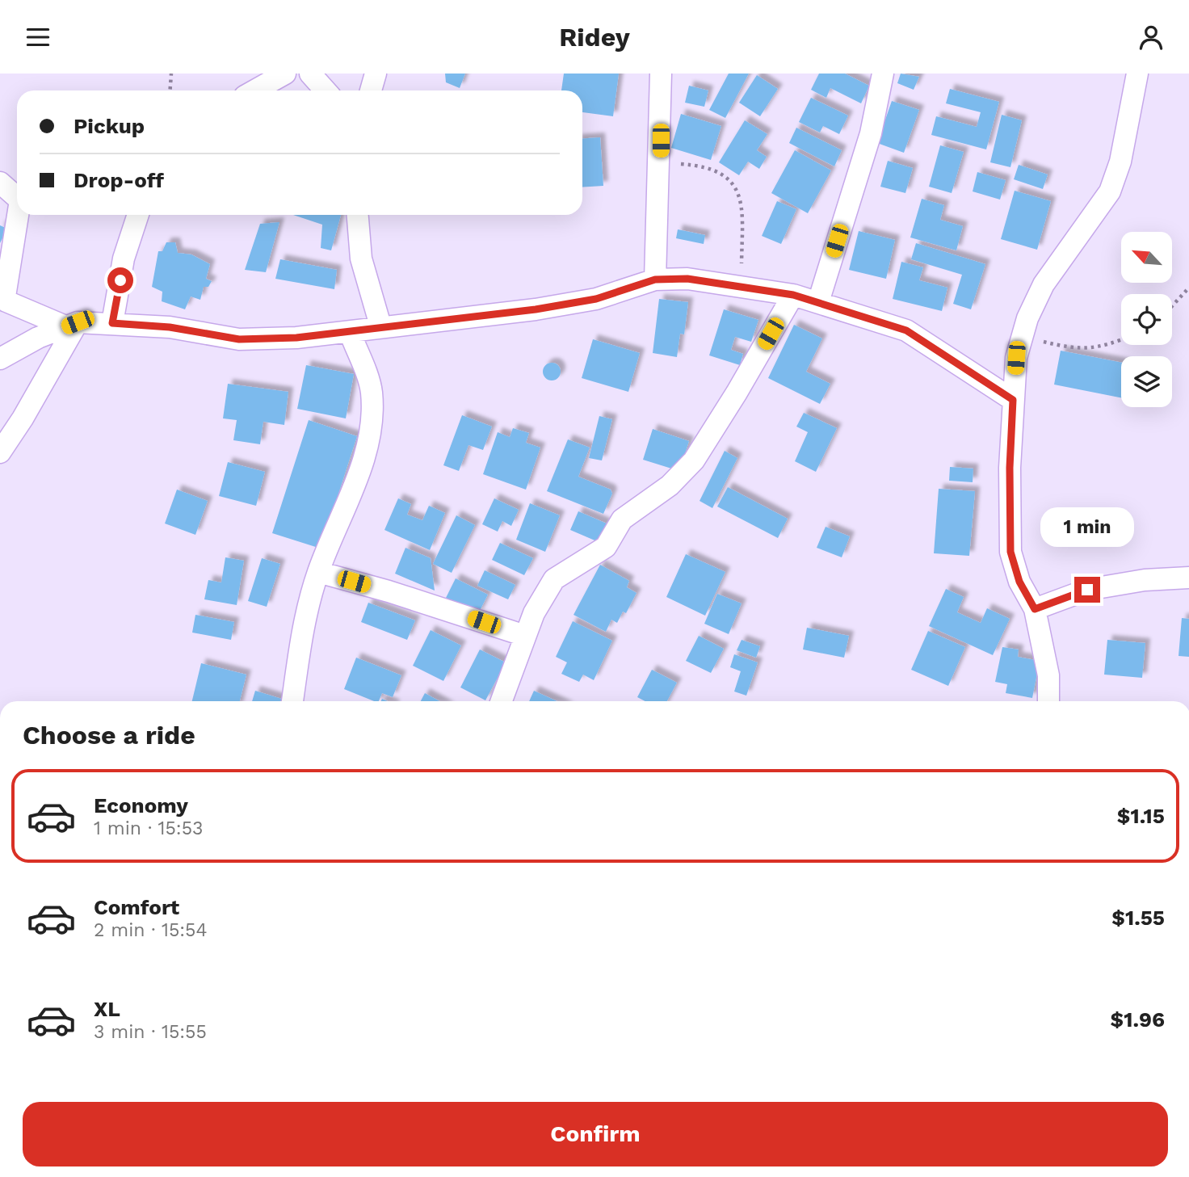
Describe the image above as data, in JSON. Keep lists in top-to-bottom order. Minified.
{"north":"top left","page":{"header":"Ridey","banner":["Pickup","Drop-off"],"bubble":"1 min","heading":"Choose a ride","list":[{"name":"Economy","note":"1 min · 15:53","value":"$1.15"},{"name":"Comfort","note":"2 min · 15:54","value":"$1.55"},{"name":"XL","note":"3 min · 15:55","value":"$1.96"}],"buttons":"Confirm"}}
